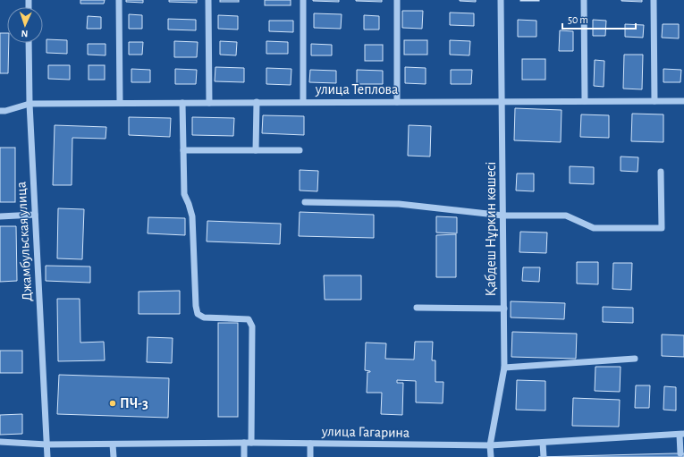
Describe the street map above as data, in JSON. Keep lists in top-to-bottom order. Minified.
{"streets":{"street":["улица Теплова","Қабдеш Нұркин көшесі","Джамбульская улица","улица Гагарина"]},"crossings":[["улица Теплова","Қабдеш Нұркин көшесі"],["улица Теплова","Джамбульская улица"],["Қабдеш Нұркин көшесі","улица Гагарина"],["Джамбульская улица","улица Гагарина"]],"places":["ПЧ-3"],"scale_bar":"50 m","north":"bottom"}
